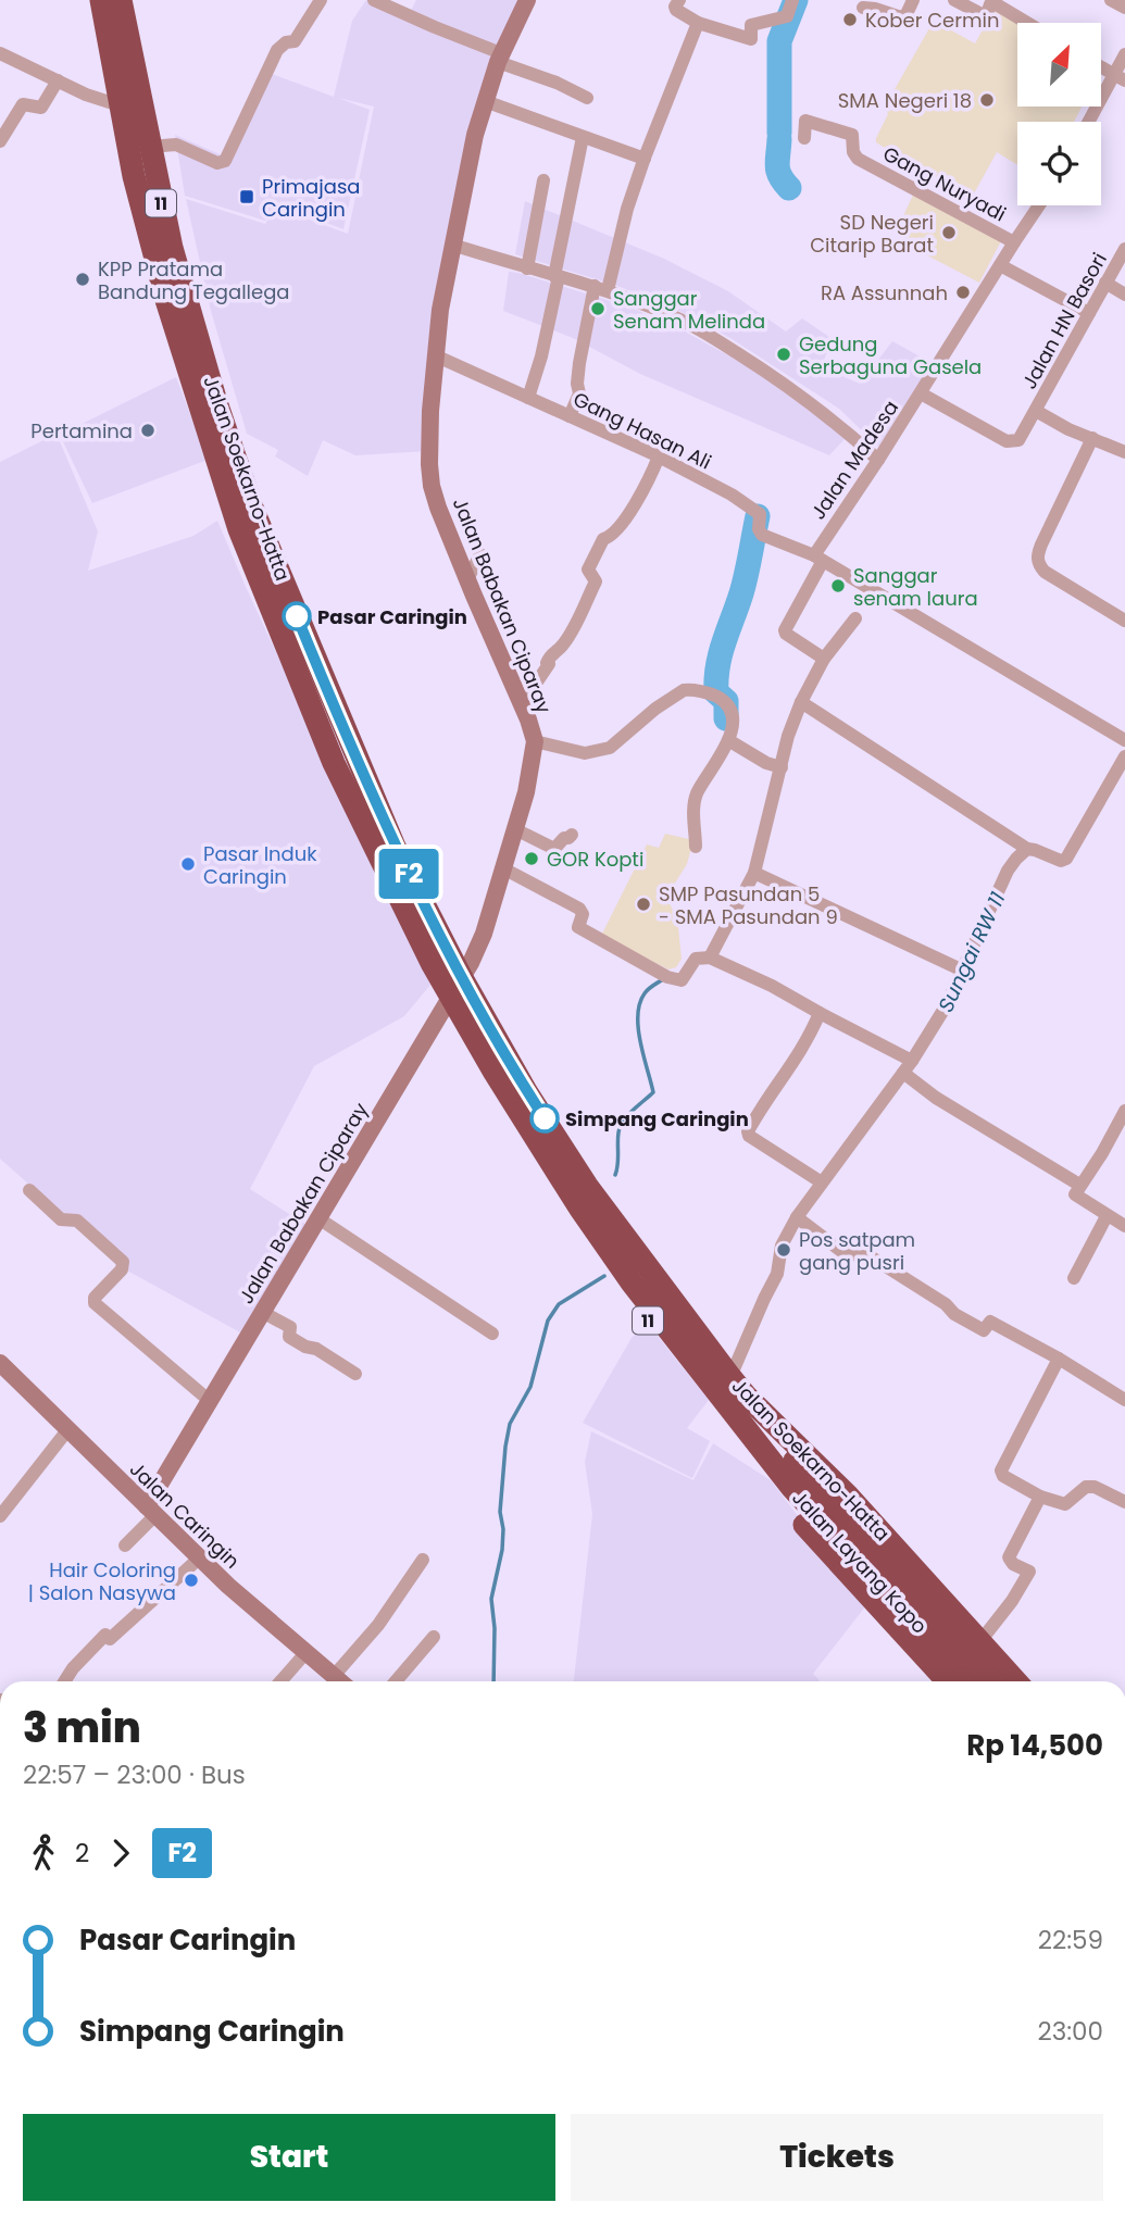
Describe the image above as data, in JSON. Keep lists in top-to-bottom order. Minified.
{"streets":{"highway":["11","Jalan Soekarno-Hatta","Jalan Layang Kopo"],"street":["Gang Nuryadi","Jalan HN Basori","Gang Hasan Ali","Jalan Madesa","Jalan Babakan Ciparay","Jalan Caringin"]},"crossings":[["Gang Nuryadi","Jalan Madesa"],["Jalan HN Basori","Jalan Madesa"],["Gang Hasan Ali","Jalan Madesa"],["Gang Hasan Ali","Jalan Babakan Ciparay"],["Jalan Soekarno-Hatta","Jalan Babakan Ciparay"],["Jalan Soekarno-Hatta","Jalan Layang Kopo"],["Jalan Babakan Ciparay","Jalan Caringin"]],"water":["Sungai RW 11"],"places":{"other":["Kober Cermin","SMA Negeri 18","SD Negeri Citarip Barat","KPP Pratama Bandung Tegallega","RA Assunnah","Sanggar Senam Melinda","Gedung Serbaguna Gasela","Pertamina","Sanggar senam laura","Pasar Caringin","GOR Kopti","Pasar Induk Caringin","SMP Pasundan 5 - SMA Pasundan 9","Simpang Caringin","Pos satpam gang pusri","Hair Coloring | Salon Nasywa"],"transit":["Primajasa Caringin"]},"lines":["bus line F2"],"north":"top right","page":{"on_map":"F2","heading":["3 min","22:57 – 23:00 · Bus","Rp 14,500"],"legs":["2","F2"],"list":[{"name":"Pasar Caringin","value":"22:59"},{"name":"Simpang Caringin","value":"23:00"}],"buttons":["Start","Tickets"]}}
